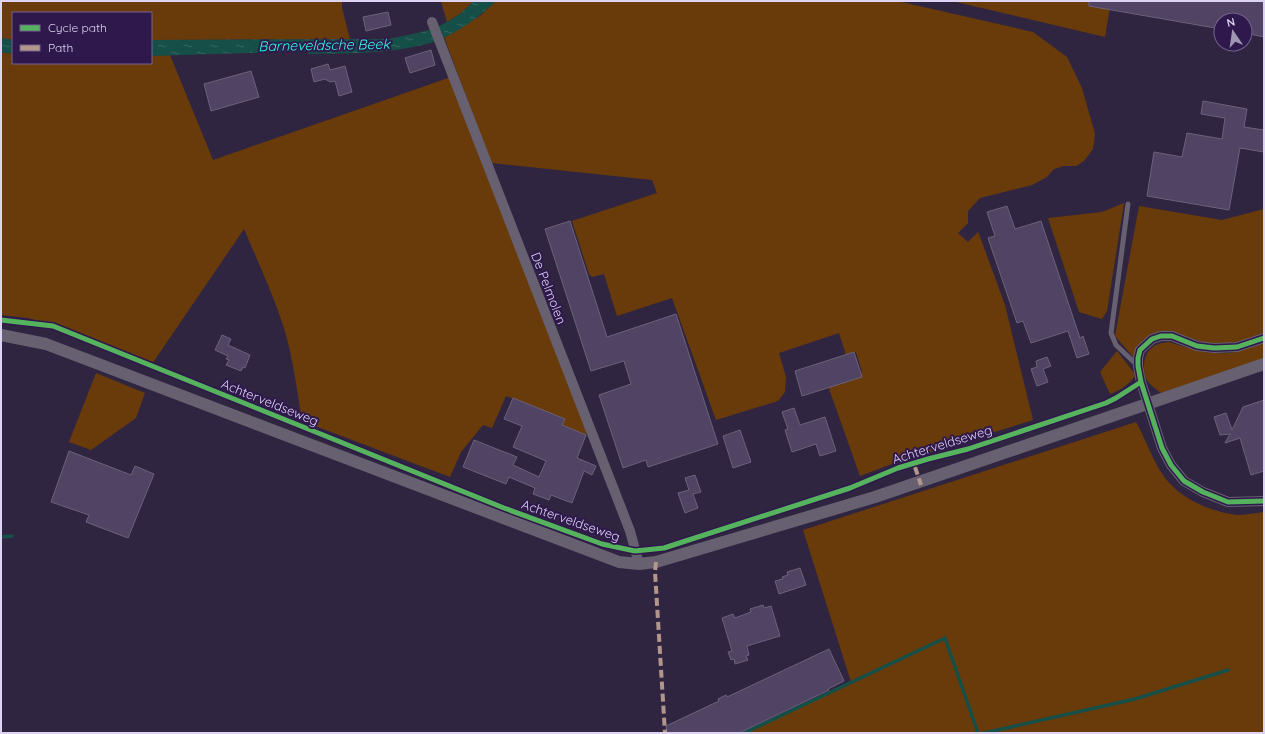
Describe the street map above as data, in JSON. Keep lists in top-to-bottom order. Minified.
{"streets":{"street":["De Pelmolen","Achterveldseweg"]},"crossings":[["De Pelmolen","Achterveldseweg"]],"water":["Barneveldsche Beek"],"legend":["Cycle path","Path"],"north":"top"}
